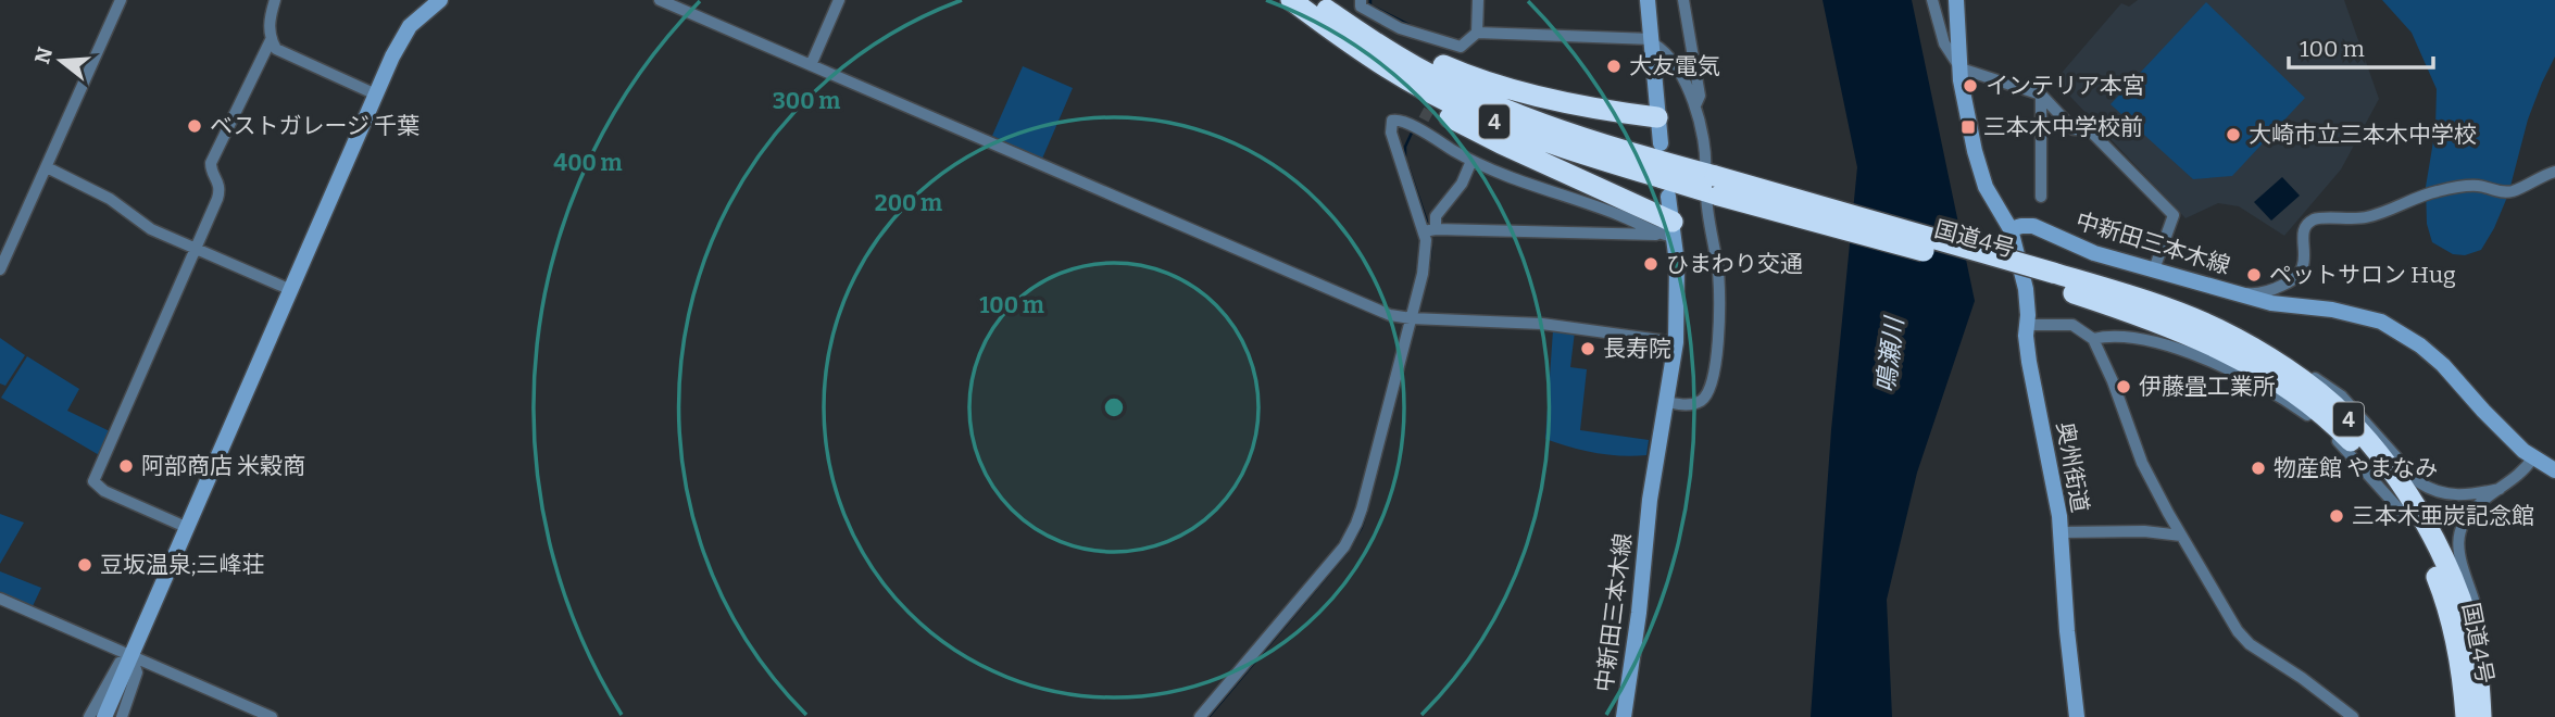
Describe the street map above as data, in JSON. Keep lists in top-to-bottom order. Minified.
{"streets":{"highway":["4","国道4号"],"main road":["中新田三本木線","奥州街道"]},"crossings":[["中新田三本木線","奥州街道"]],"water":["鳴瀬川"],"places":{"other":["大友電気","インテリア本宮","ベストガレージ 千葉","大崎市立三本木中学校","ひまわり交通","ペットサロン Hug","長寿院","伊藤畳工業所","阿部商店 米穀商","物産館 やまなみ","三本木亜炭記念館","豆坂温泉;三峰荘"],"transit":["三本木中学校前"]},"scale_bar":"100 m","north":"left","rings":["300 m","400 m","200 m","100 m"]}
